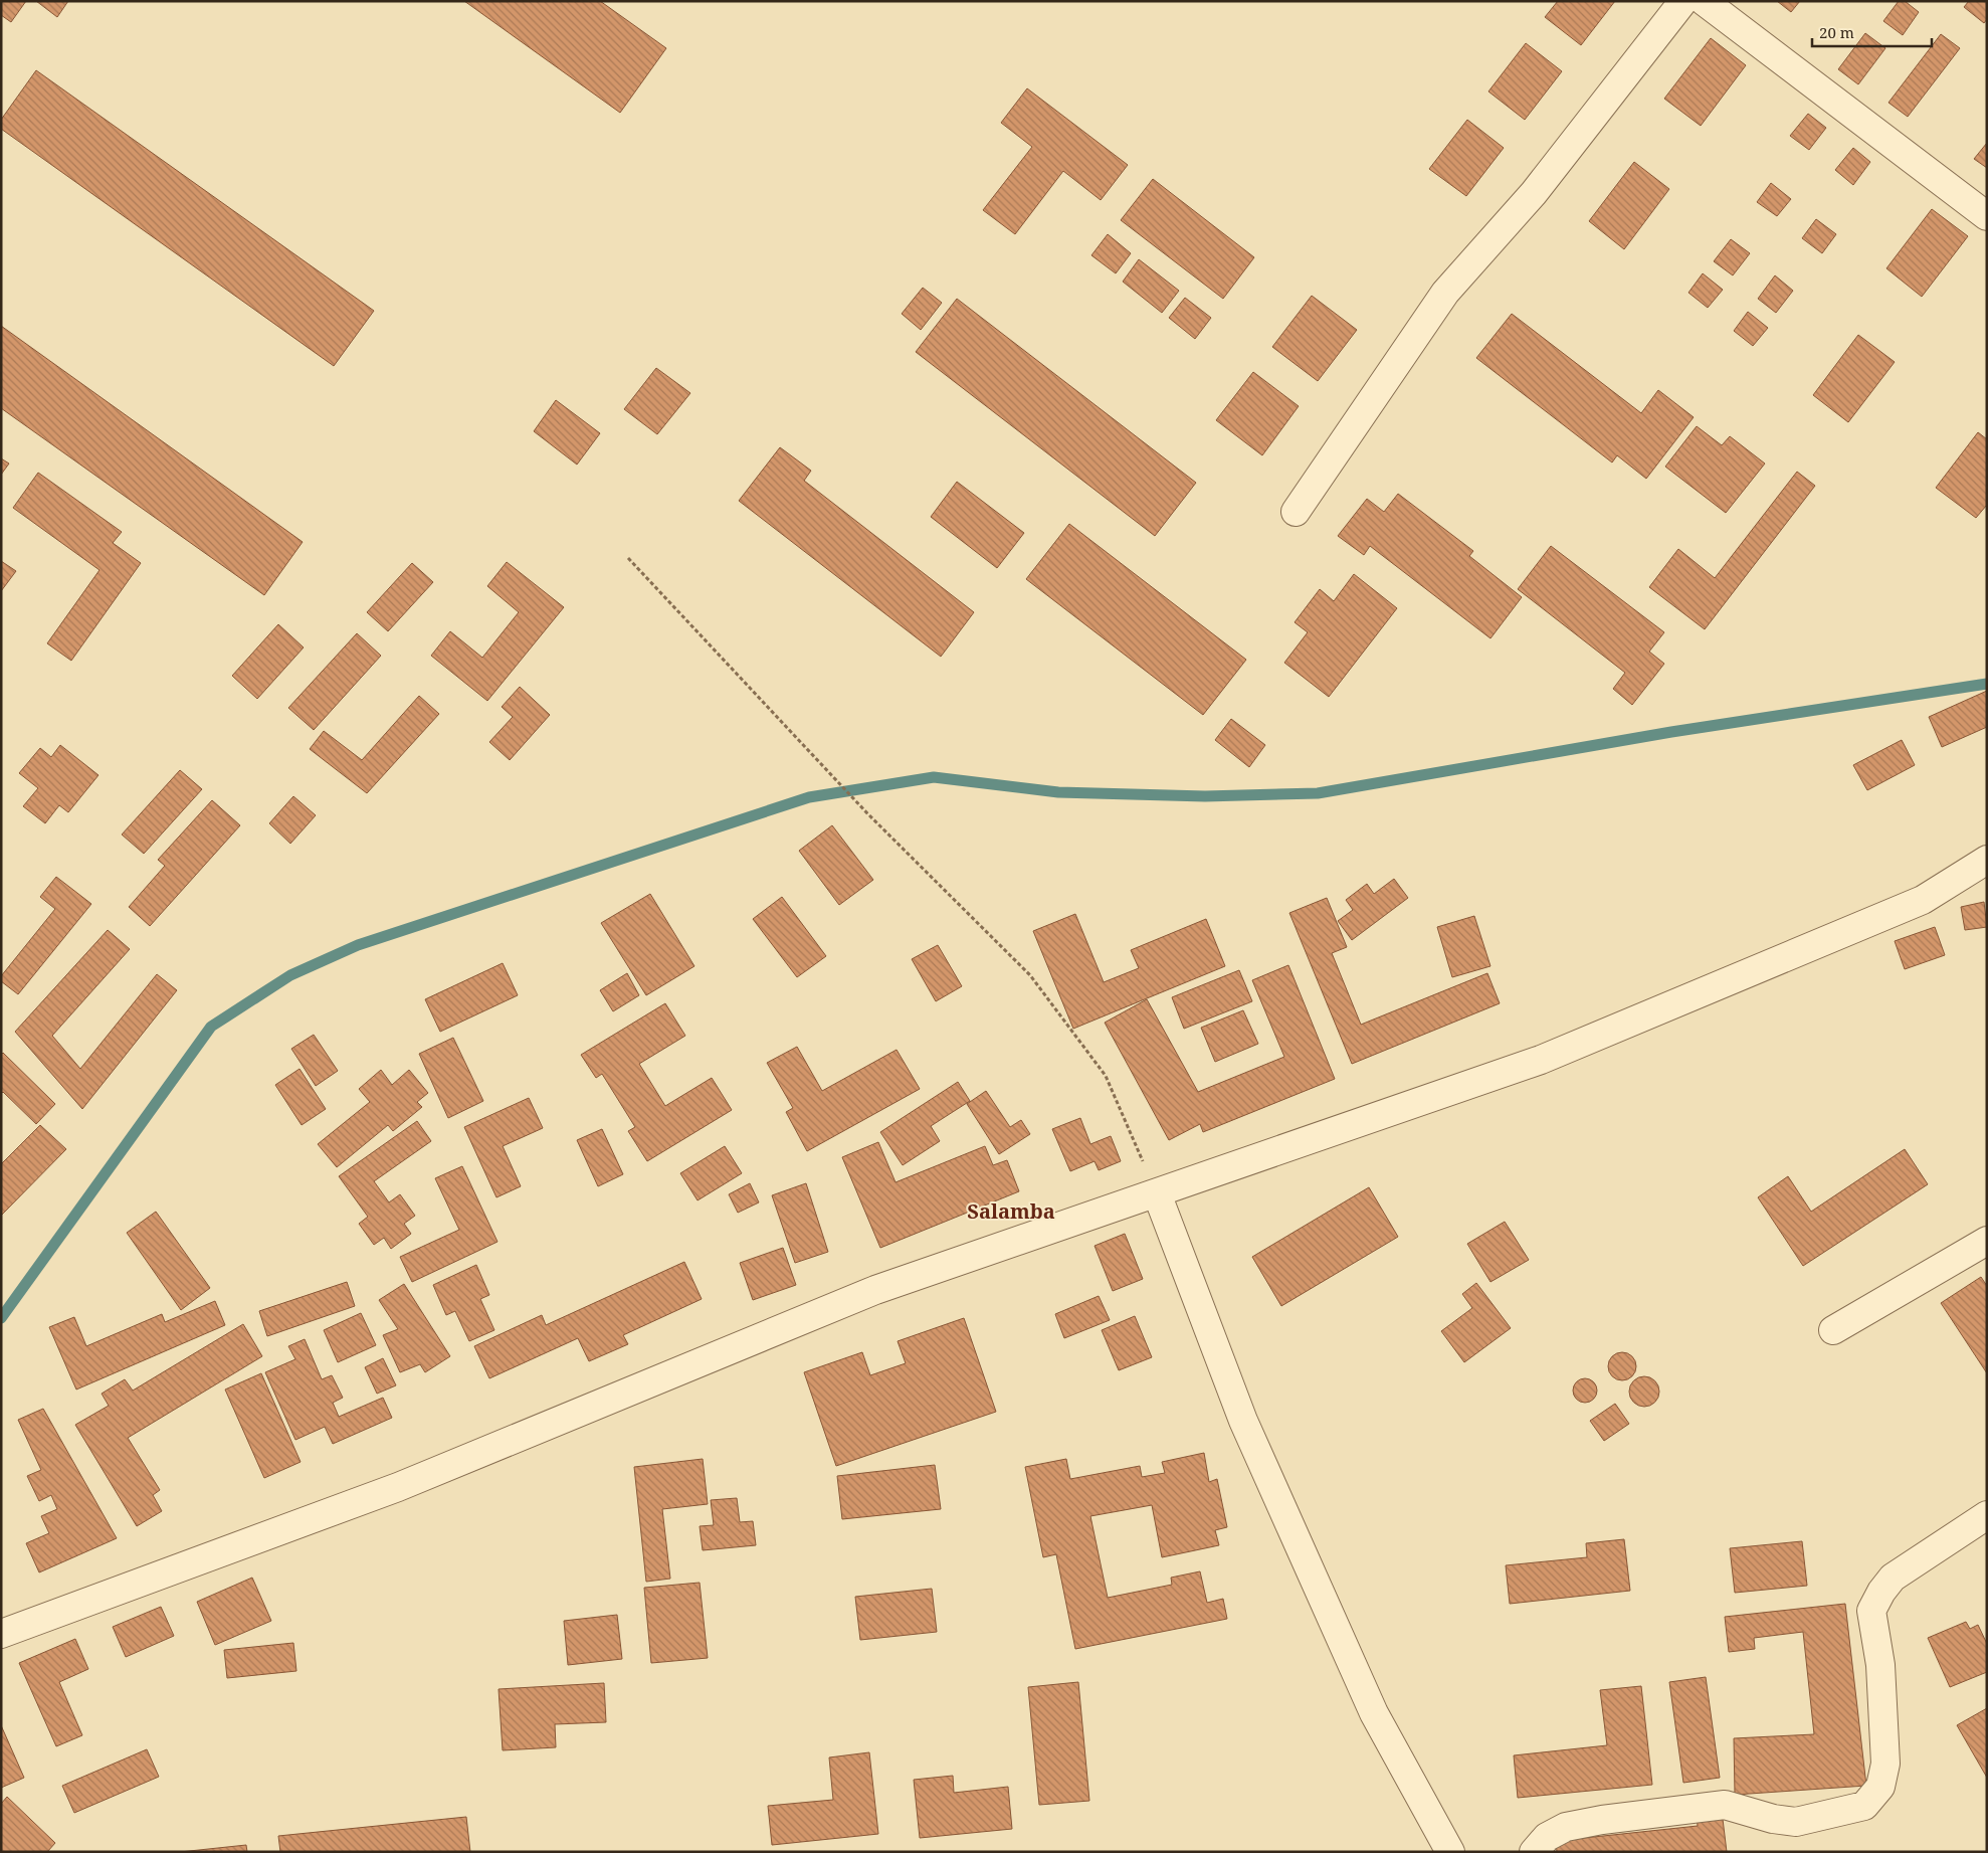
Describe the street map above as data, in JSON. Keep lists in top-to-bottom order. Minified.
{"districts":["Salamba"],"scale_bar":"20 m"}
